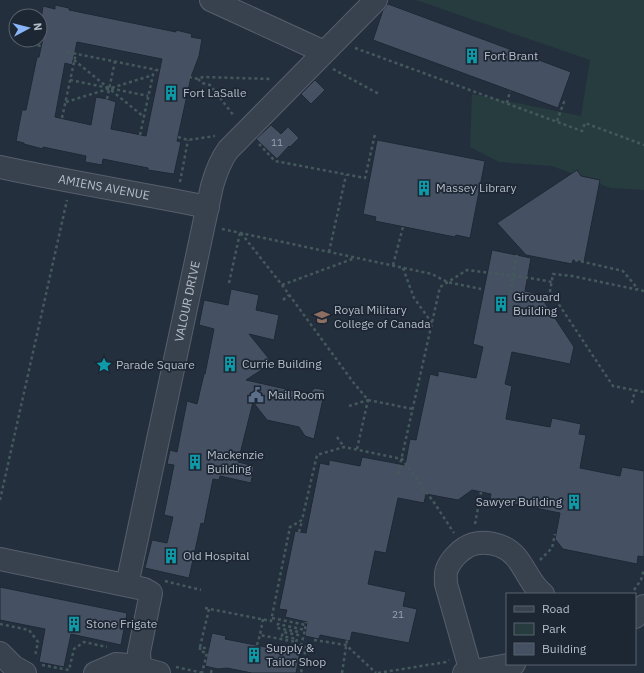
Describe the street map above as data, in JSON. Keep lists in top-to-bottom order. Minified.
{"streets":{"street":["AMIENS AVENUE","VALOUR DRIVE"]},"crossings":[["AMIENS AVENUE","VALOUR DRIVE"]],"places":{"building":["Fort Brant","Fort LaSalle","Massey Library","Girouard Building","Currie Building","Mackenzie Building","Sawyer Building","Old Hospital","Stone Frigate","Supply & Tailor Shop"],"school or university":["Royal Military College of Canada"],"place":["Parade Square"],"public building":["Mail Room"]},"house_numbers":["11","21"],"legend":["Road","Park","Building"],"north":"right"}
